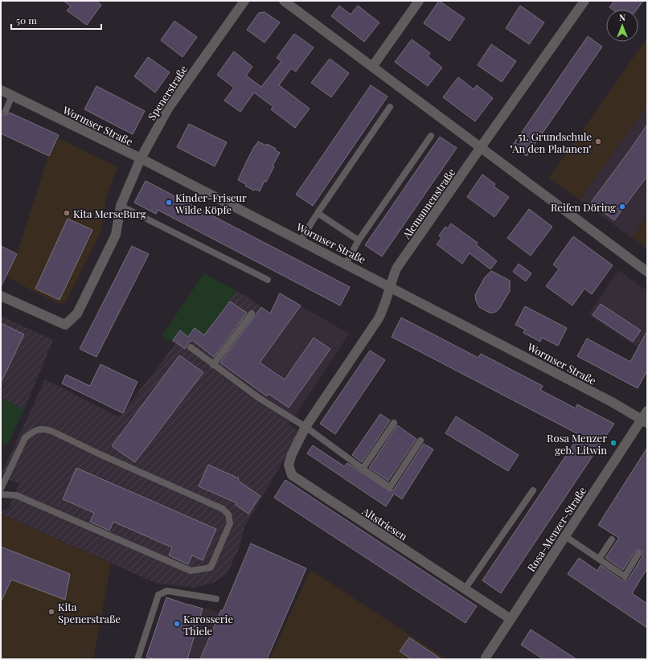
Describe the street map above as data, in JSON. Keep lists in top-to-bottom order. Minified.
{"streets":{"street":["Spenerstraße","Wormser Straße","Alemannenstraße","Altstriesen","Rosa-Menzer-Straße"]},"crossings":[["Spenerstraße","Wormser Straße"],["Wormser Straße","Alemannenstraße"],["Wormser Straße","Rosa-Menzer-Straße"],["Alemannenstraße","Altstriesen"],["Altstriesen","Rosa-Menzer-Straße"]],"places":["51. Grundschule \"An den Platanen\"","Kinder-Friseur Wilde Köpfe","Reifen Döring","Kita MerseBurg","Rosa Menzer geb. Litwin","Kita Spenerstraße","Karosserie Thiele"],"scale_bar":"50 m","north":"top"}
